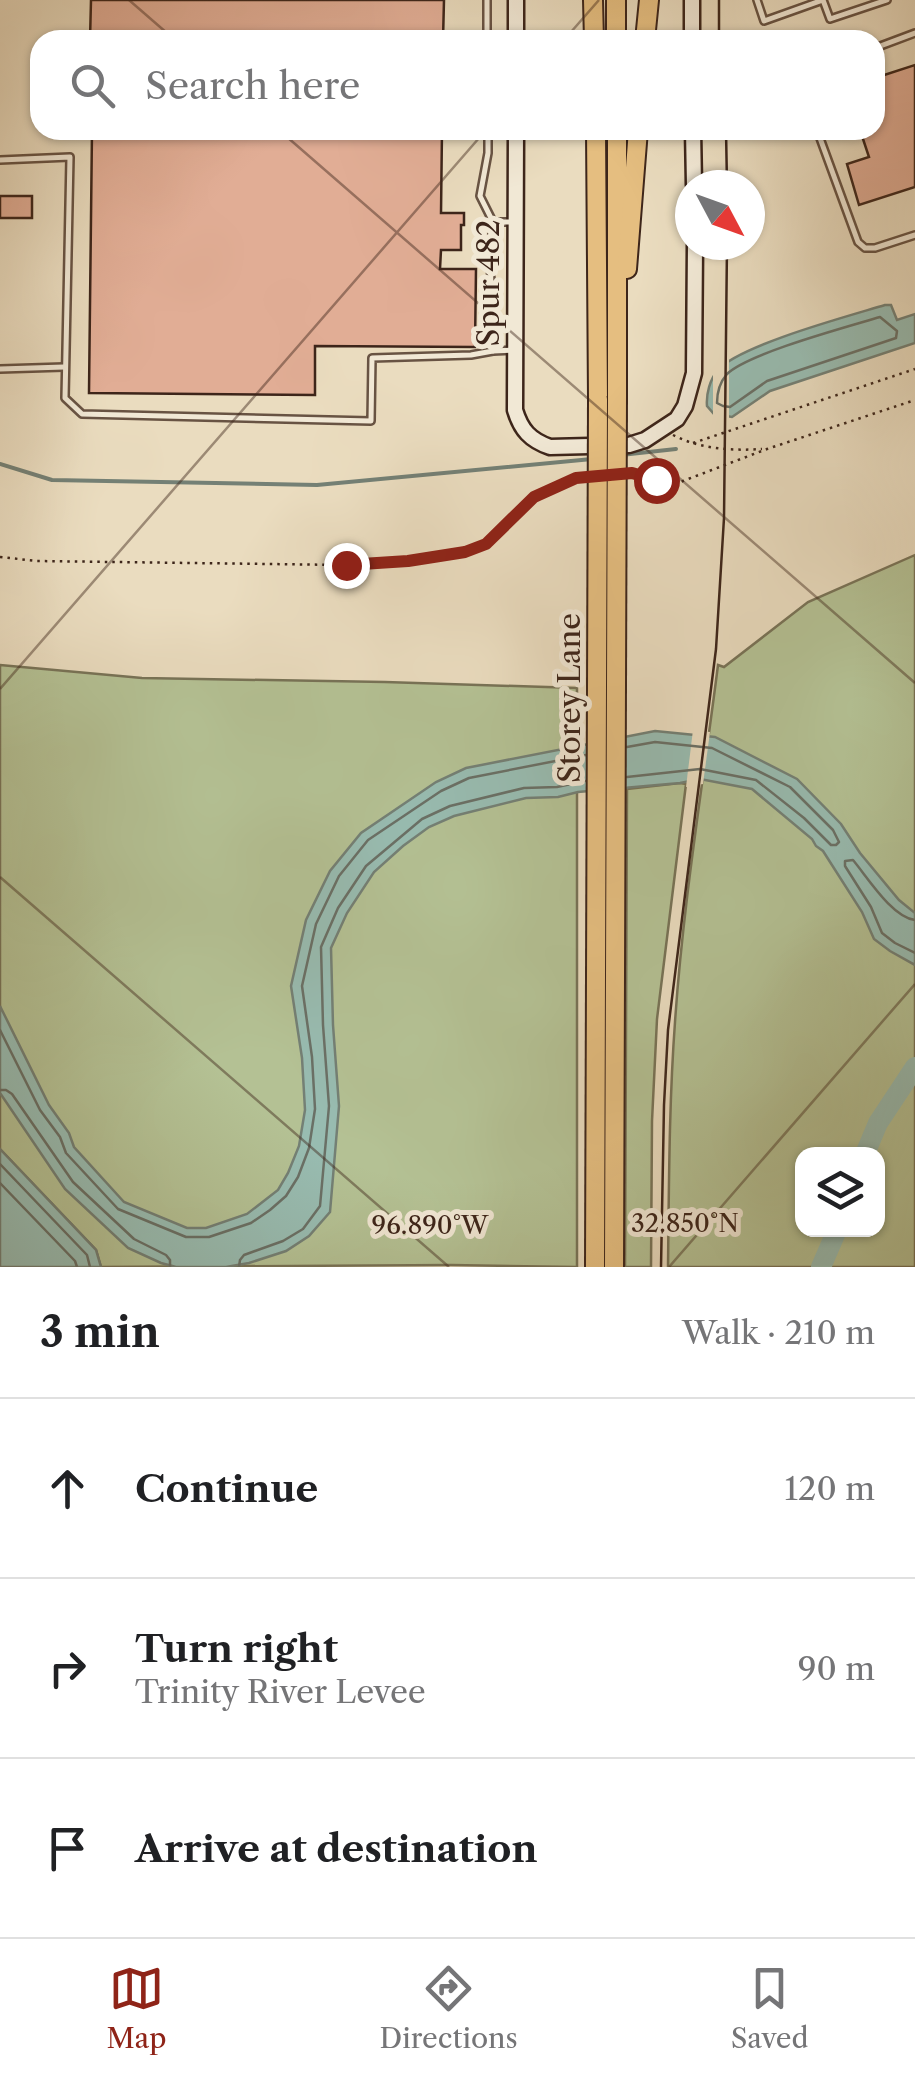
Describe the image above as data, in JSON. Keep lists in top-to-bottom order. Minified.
{"streets":{"highway":["Storey Lane"],"main road":["Spur 482"]},"north":"bottom right","page":{"search":"Search here","heading":["3 min","Walk · 210 m"],"list":[["Continue","120 m"],["Turn right","Trinity River Levee","90 m"],"Arrive at destination"],"nav":["Map","Directions","Saved"]},"coordinates":["32.850°N","96.890°W"]}
